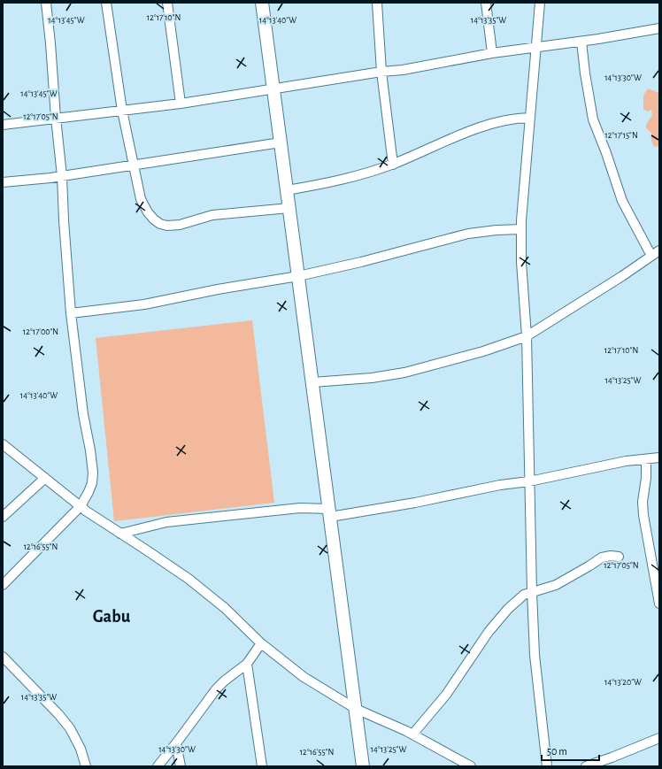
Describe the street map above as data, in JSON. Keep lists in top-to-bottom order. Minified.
{"districts":["Gabu"],"scale_bar":"50 m","coordinates":["12°17'10\"N","14°13'45\"W","14°13'40\"W","14°13'35\"W","14°13'30\"W","12°17'05\"N","12°17'15\"N","12°17'00\"N","14°13'25\"W","12°16'55\"N","14°13'20\"W"]}
